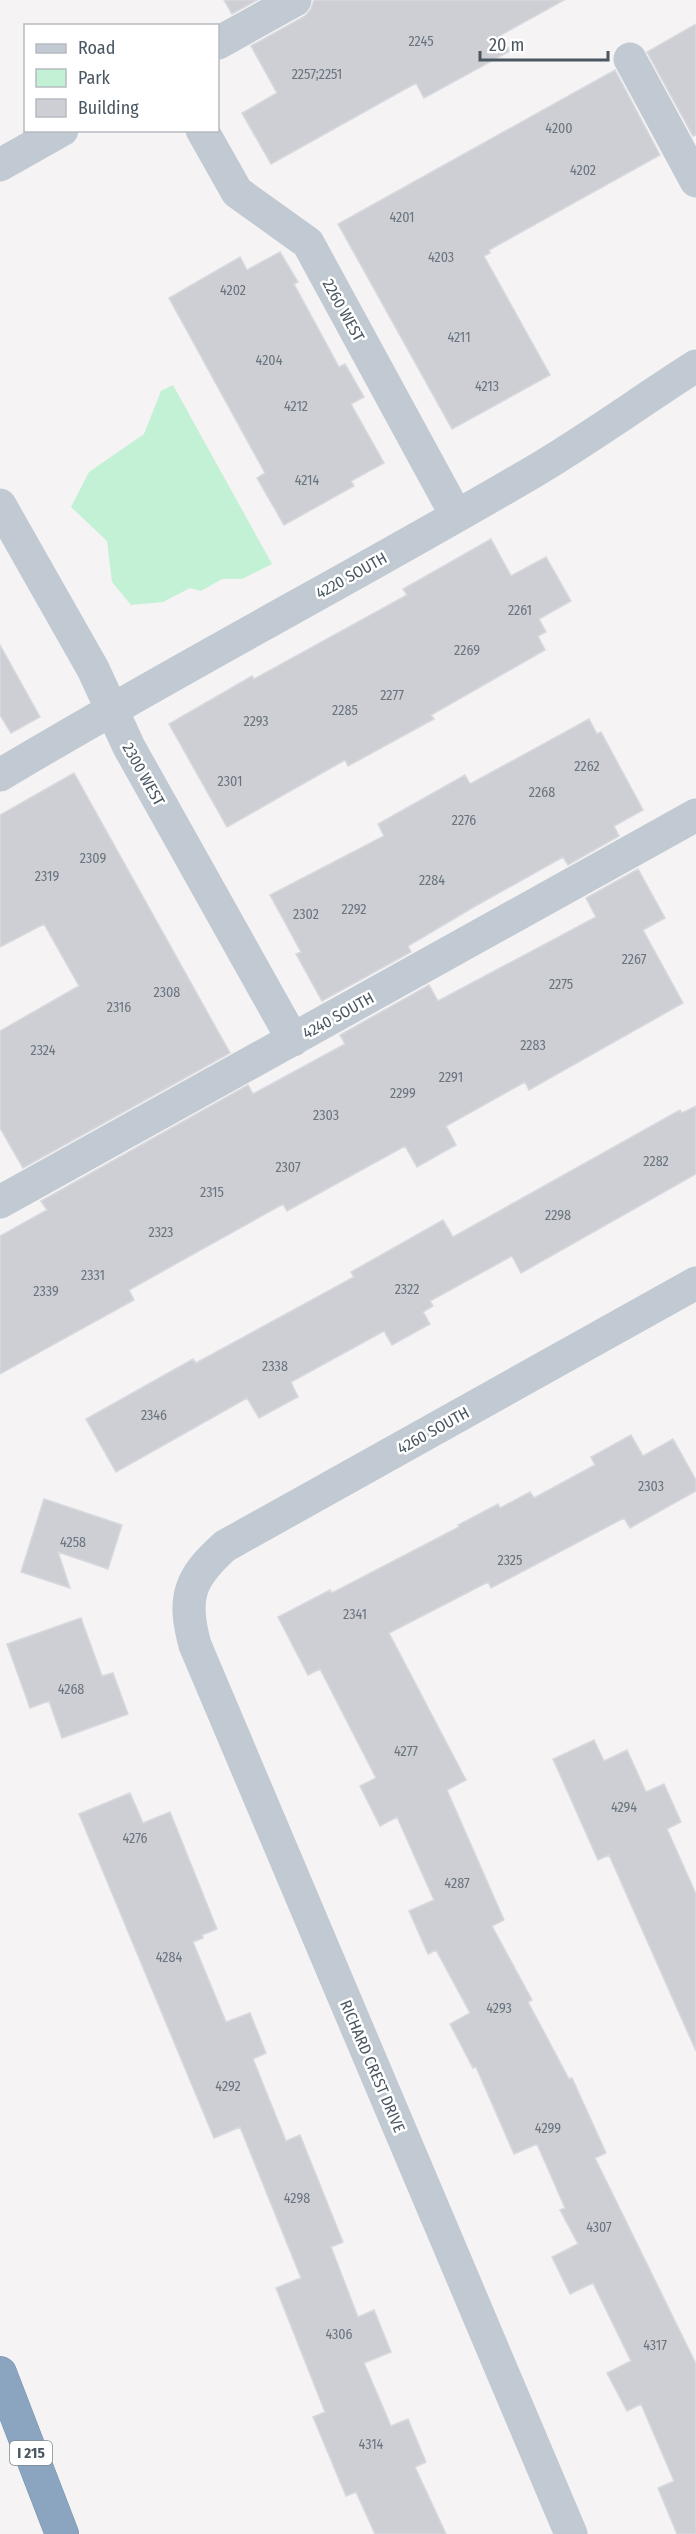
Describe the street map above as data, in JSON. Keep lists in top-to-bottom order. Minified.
{"streets":{"highway":["I 215"],"street":["2260 WEST","4220 SOUTH","2300 WEST","4240 SOUTH","4260 SOUTH","RICHARD CREST DRIVE"]},"crossings":[["2260 WEST","4220 SOUTH"],["4220 SOUTH","2300 WEST"],["2300 WEST","4240 SOUTH"],["4260 SOUTH","RICHARD CREST DRIVE"]],"house_numbers":["2245","2257;2251","4200","4202","4201","4203","4202","4211","4204","4213","4212","4214","2261","2269","2277","2285","2293","2262","2301","2268","2276","2309","2319","2284","2292","2302","2267","2275","2308","2316","2283","2324","2291","2299","2303","2282","2307","2315","2298","2323","2331","2322","2339","2338","2346","2303","4258","2325","2341","4268","4277","4294","4276","4287","4284","4293","4292","4299","4298","4307","4306","4317","4314"],"legend":["Road","Park","Building"],"scale_bar":"20 m"}
